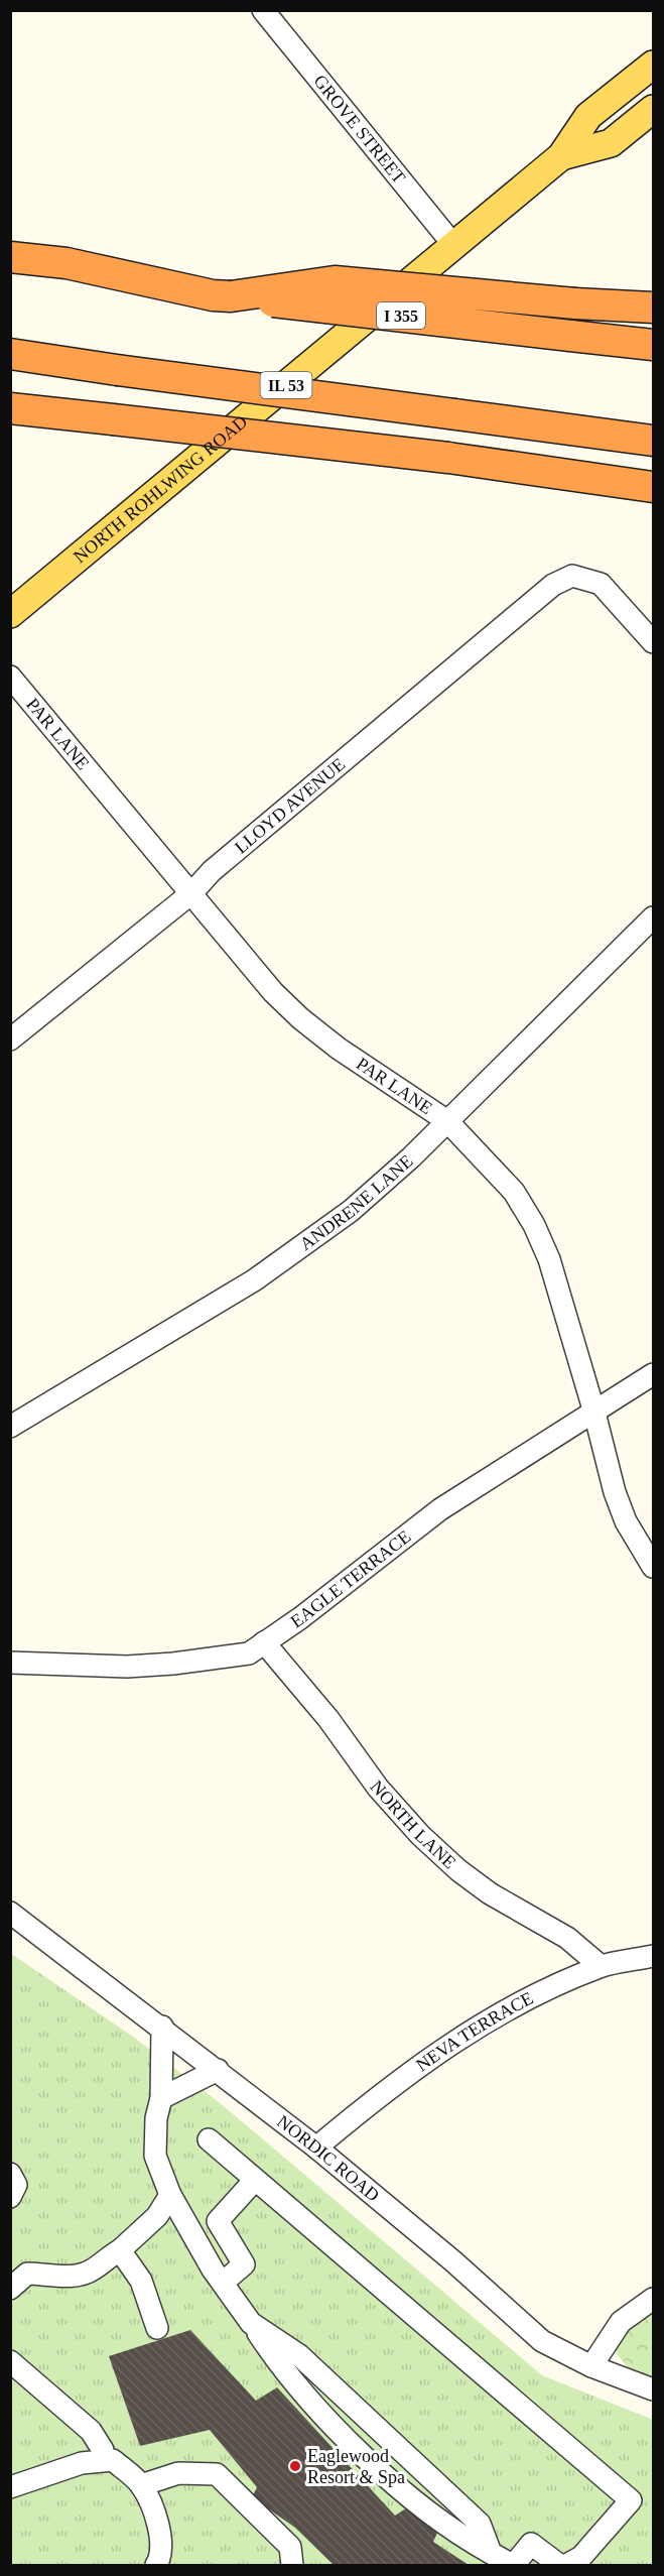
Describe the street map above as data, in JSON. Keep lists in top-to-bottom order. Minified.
{"streets":{"highway":["I 355"],"main road":["IL 53","NORTH ROHLWING ROAD"],"street":["GROVE STREET","PAR LANE","LLOYD AVENUE","ANDRENE LANE","EAGLE TERRACE","NORTH LANE","NEVA TERRACE","NORDIC ROAD"]},"crossings":[["GROVE STREET","NORTH ROHLWING ROAD"],["PAR LANE","LLOYD AVENUE"],["PAR LANE","ANDRENE LANE"],["PAR LANE","EAGLE TERRACE"],["EAGLE TERRACE","NORTH LANE"],["NORTH LANE","NEVA TERRACE"],["NEVA TERRACE","NORDIC ROAD"]],"places":["Eaglewood Resort & Spa"]}
